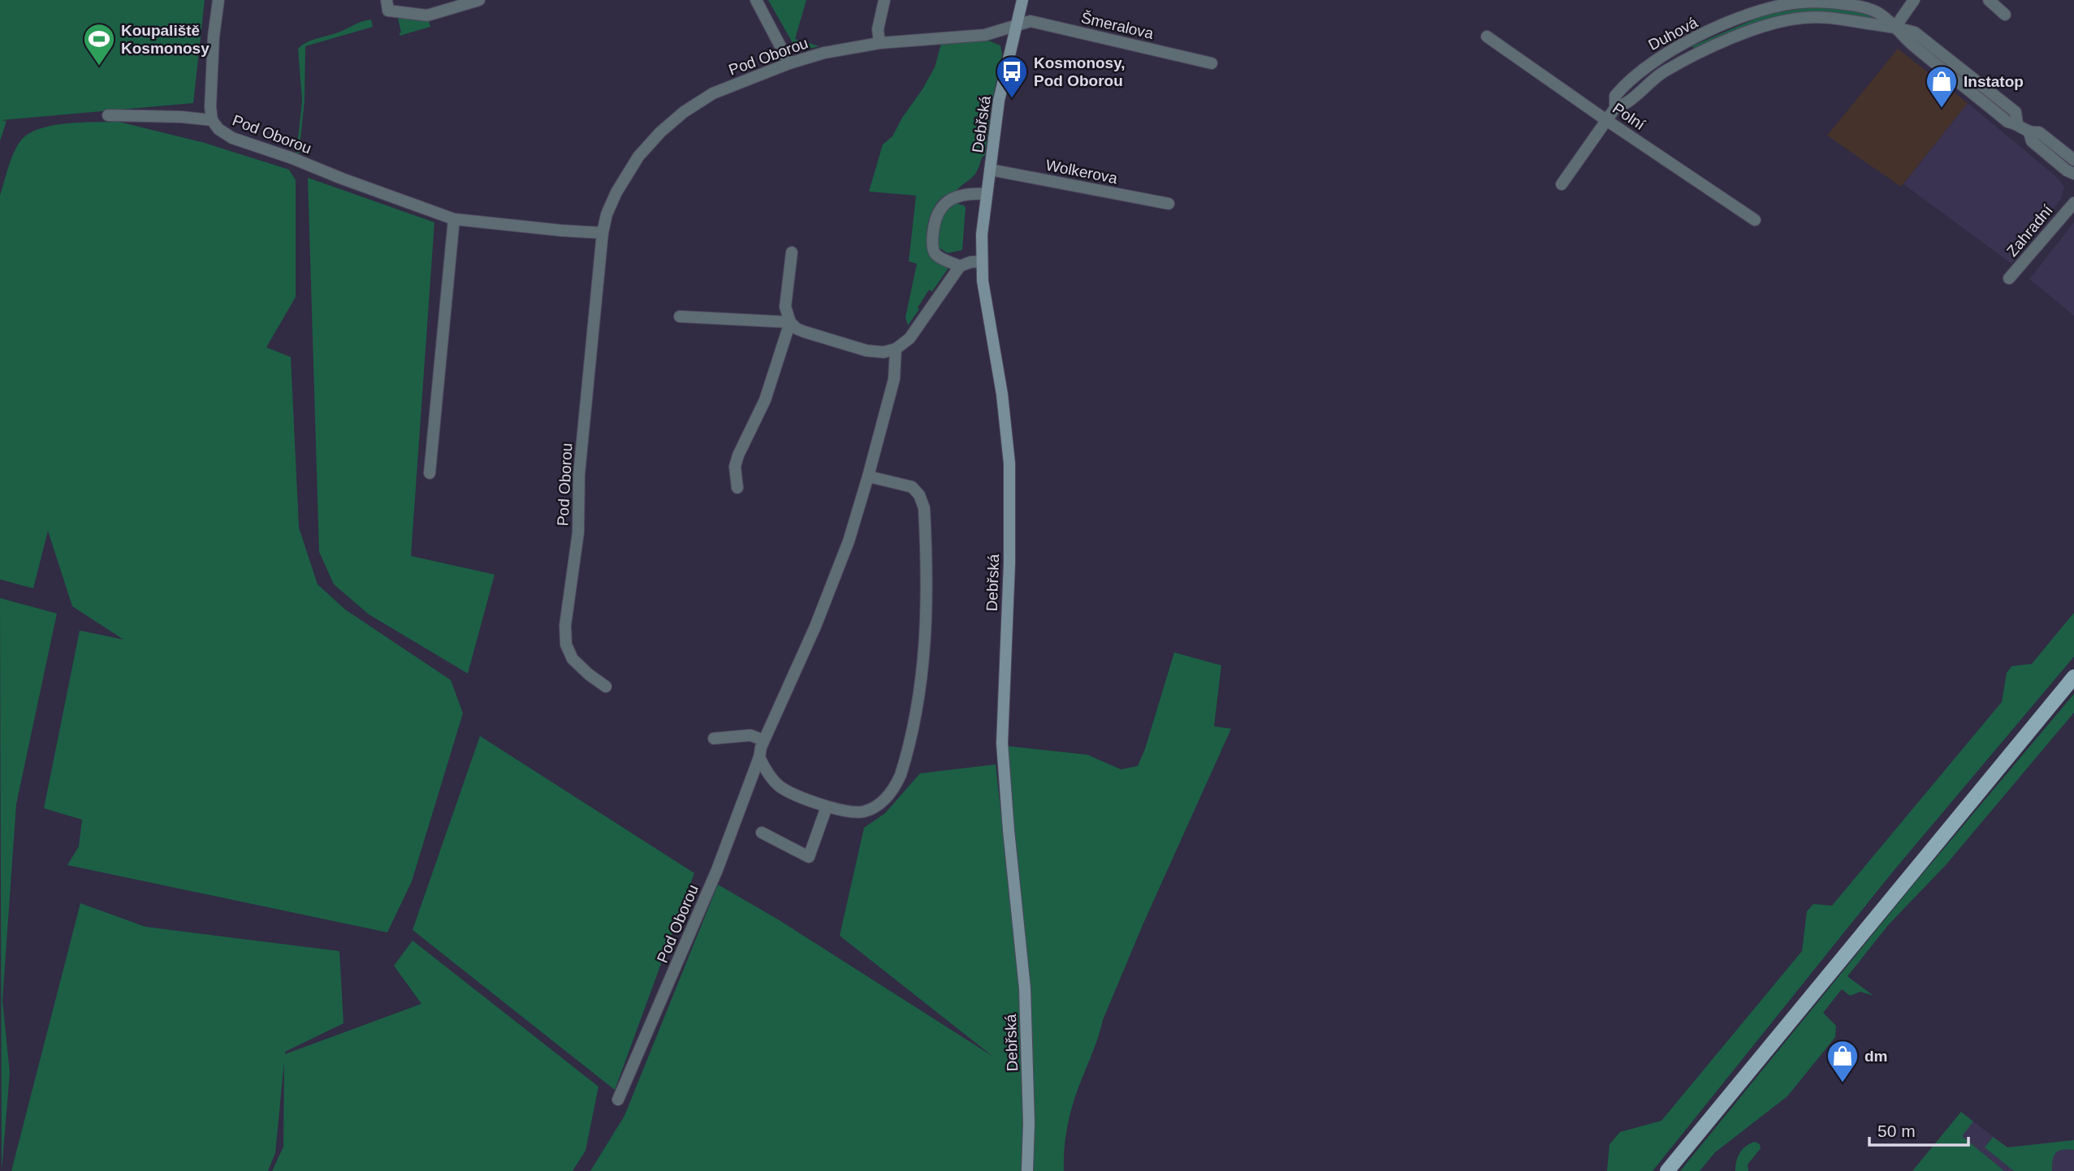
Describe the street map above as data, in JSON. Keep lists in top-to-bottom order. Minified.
{"streets":{"main road":["Debřská"],"street":["Šmeralova","Duhová","Pod Oborou","Polní","Wolkerova","Zahradní"]},"crossings":[["Šmeralova","Pod Oborou"],["Šmeralova","Debřská"],["Duhová","Polní"],["Pod Oborou","Debřská"],["Debřská","Wolkerova"]],"places":{"sports":["Koupaliště Kosmonosy"],"bus stop":["Kosmonosy, Pod Oborou"],"shop":["Instatop","dm"]},"scale_bar":"50 m"}
